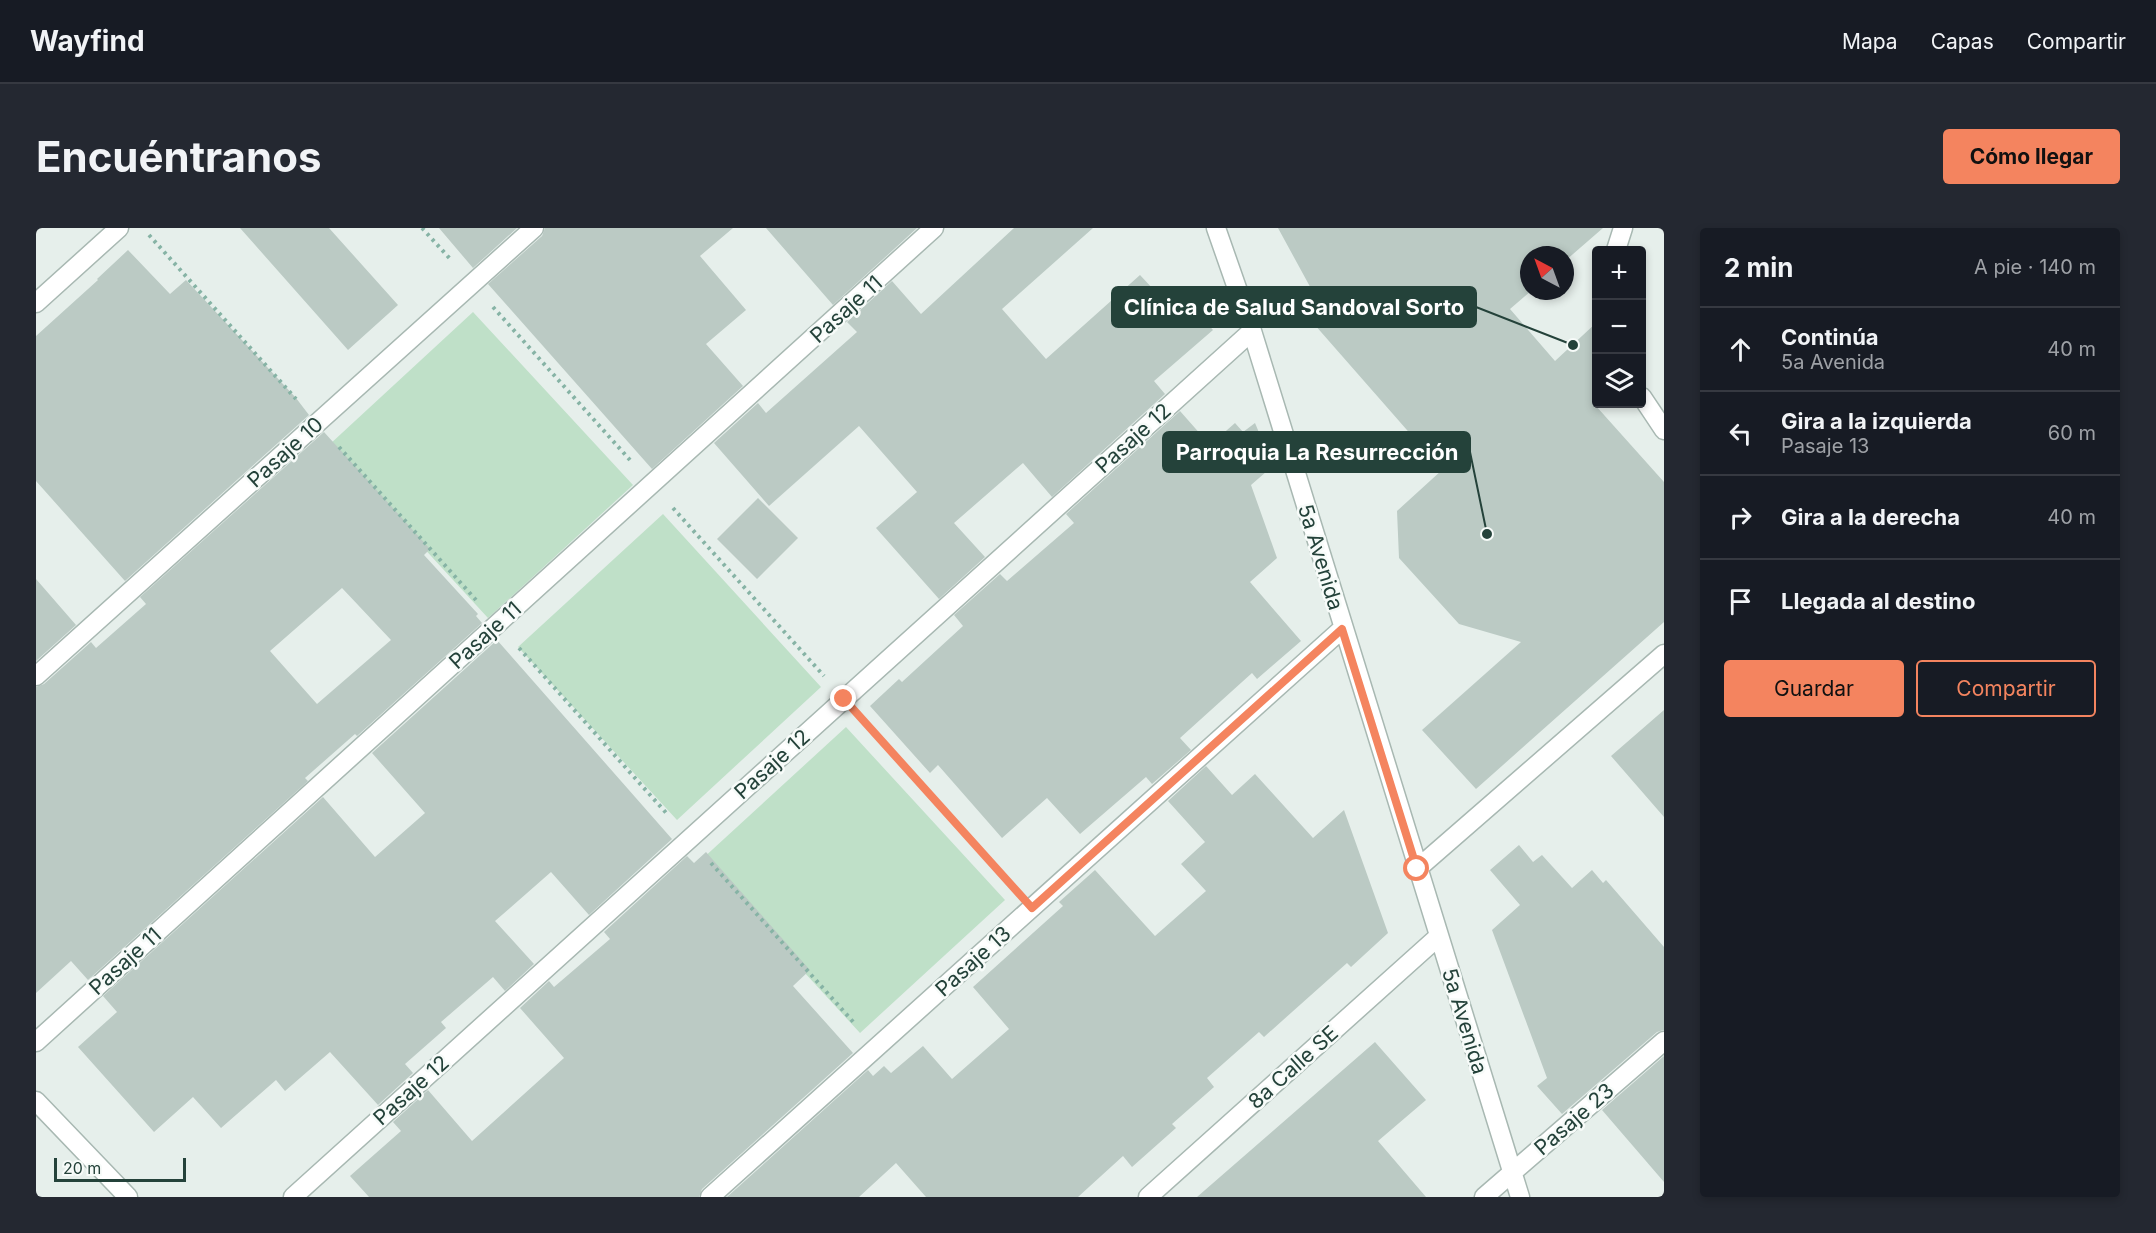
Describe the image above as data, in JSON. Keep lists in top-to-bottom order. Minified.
{"streets":{"street":["Pasaje 11","Pasaje 12","Pasaje 10","5a Avenida","Pasaje 13","8a Calle SE","Pasaje 23"]},"crossings":[["Pasaje 12","5a Avenida"],["5a Avenida","Pasaje 13"],["5a Avenida","8a Calle SE"],["5a Avenida","Pasaje 23"]],"places":["Clínica de Salud Sandoval Sorto","Parroquia La Resurrección"],"scale_bar":"20 m","north":"top left","page":{"header":"Wayfind","nav":["Mapa","Capas","Compartir"],"buttons":["Cómo llegar",["Guardar","Compartir"]],"title":"Encuéntranos","heading":["2 min","A pie · 140 m"],"map_buttons":["+","−"],"list":[["Continúa","5a Avenida","40 m"],["Gira a la izquierda","Pasaje 13","60 m"],["Gira a la derecha","40 m"],"Llegada al destino"],"scale":"20 m"}}
